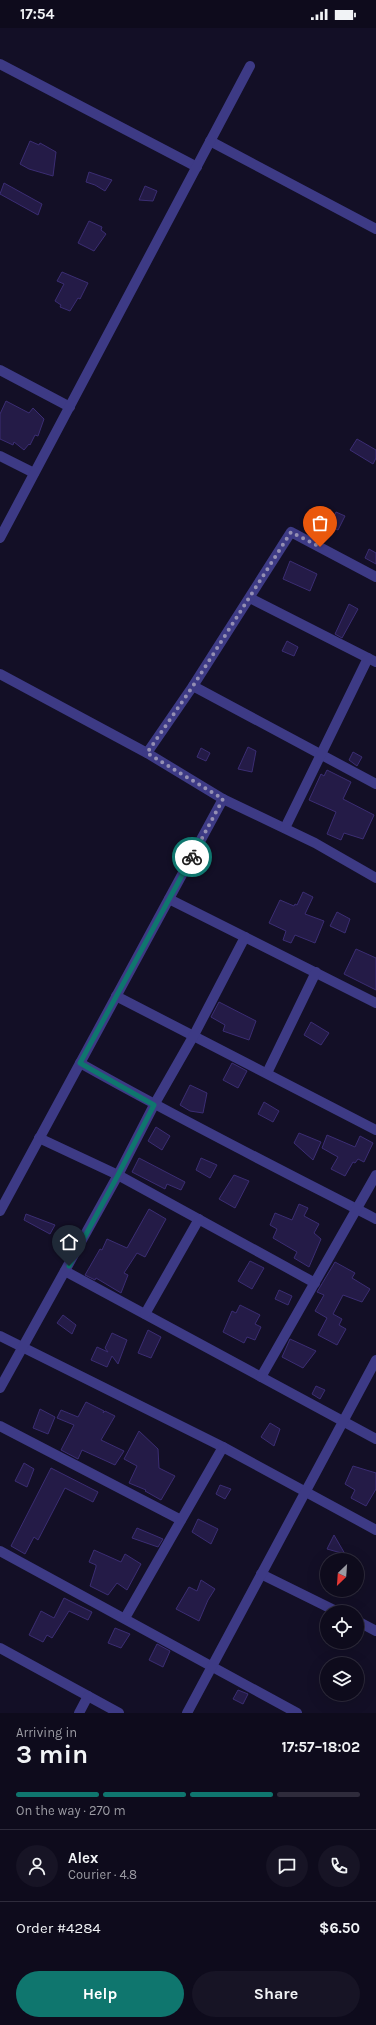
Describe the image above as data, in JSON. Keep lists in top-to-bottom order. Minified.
{"north":"bottom left","page":{"status":"17:54","heading":["3 min","Arriving in","17:57–18:02"],"panel":["Alex","Courier · 4.8","Order #4284","$6.50"],"bar":"On the way · 270 m","buttons":["Help","Share"]}}
